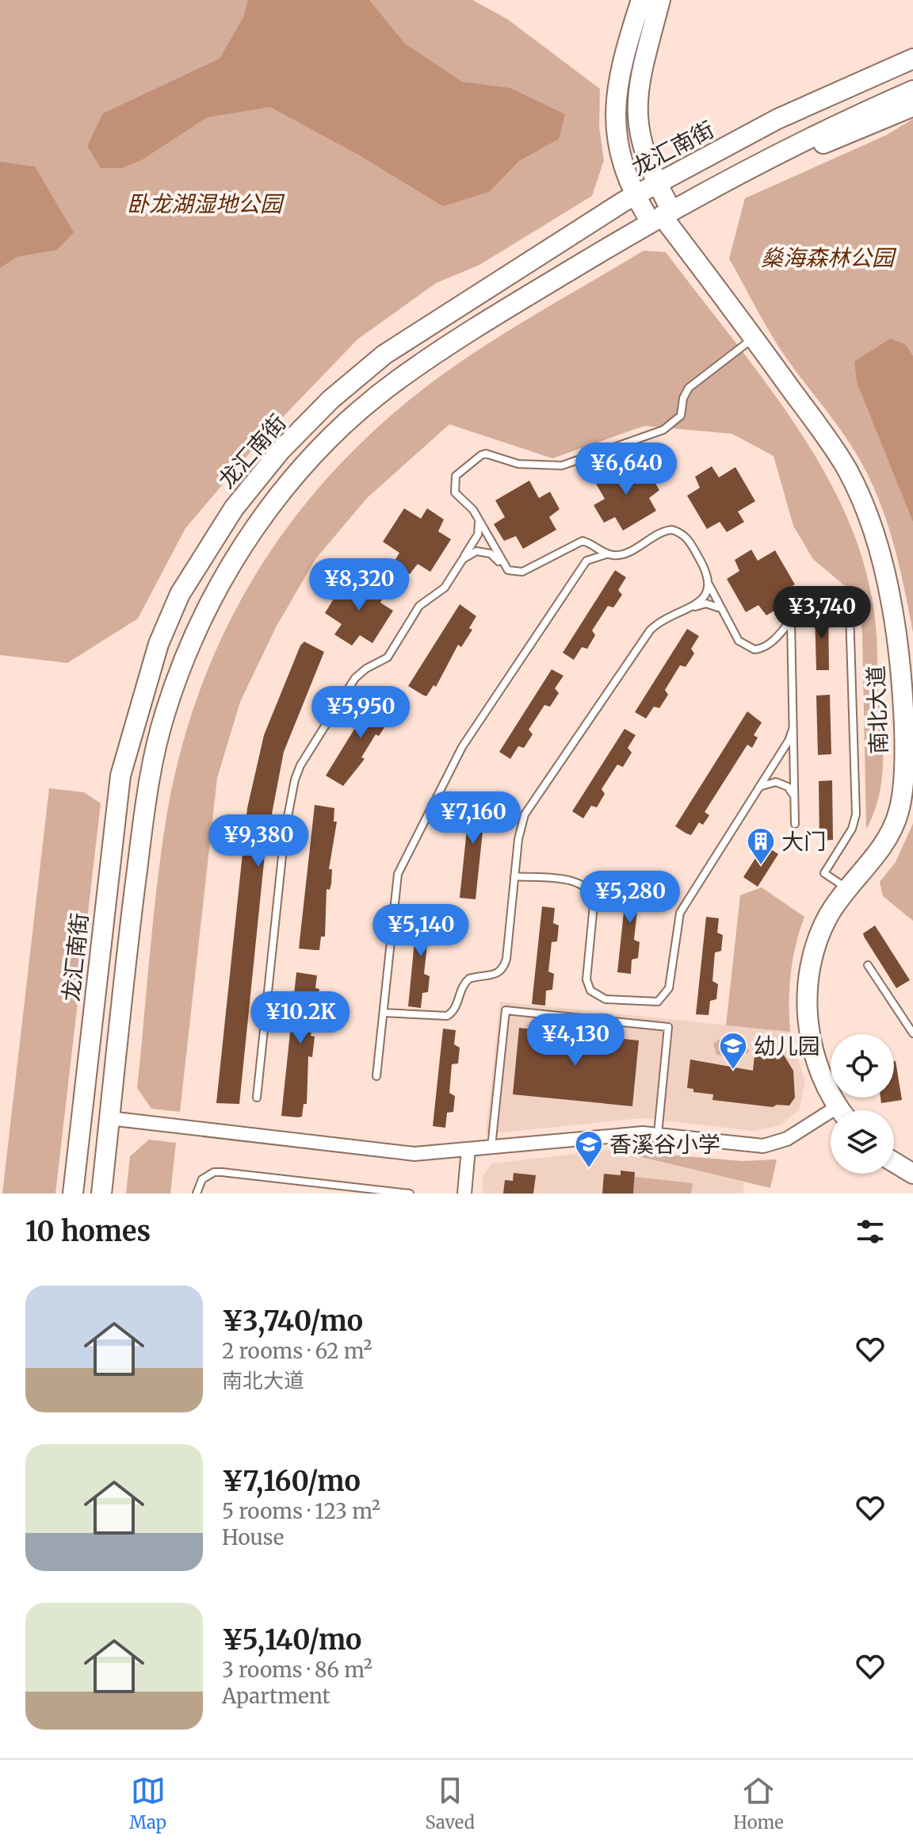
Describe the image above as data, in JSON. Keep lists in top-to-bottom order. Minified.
{"streets":{"main road":["龙汇南街","南北大道"]},"parks":["卧龙湖湿地公园","燊海森林公园"],"places":{"building":["大门"],"school or university":["幼儿园","香溪谷小学"]},"page":{"price":["¥6,640","¥8,320","¥3,740","¥5,950","¥7,160","¥9,380","¥5,280","¥5,140","¥10.2K","¥4,130"],"heading":"10 homes","list":[{"name":"¥3,740/mo","note":"2 rooms · 62 m² · 南北大道"},{"name":"¥7,160/mo","note":"5 rooms · 123 m² · House"},{"name":"¥5,140/mo","note":"3 rooms · 86 m² · Apartment"}],"tabs":["Map","Saved","Home"]}}
